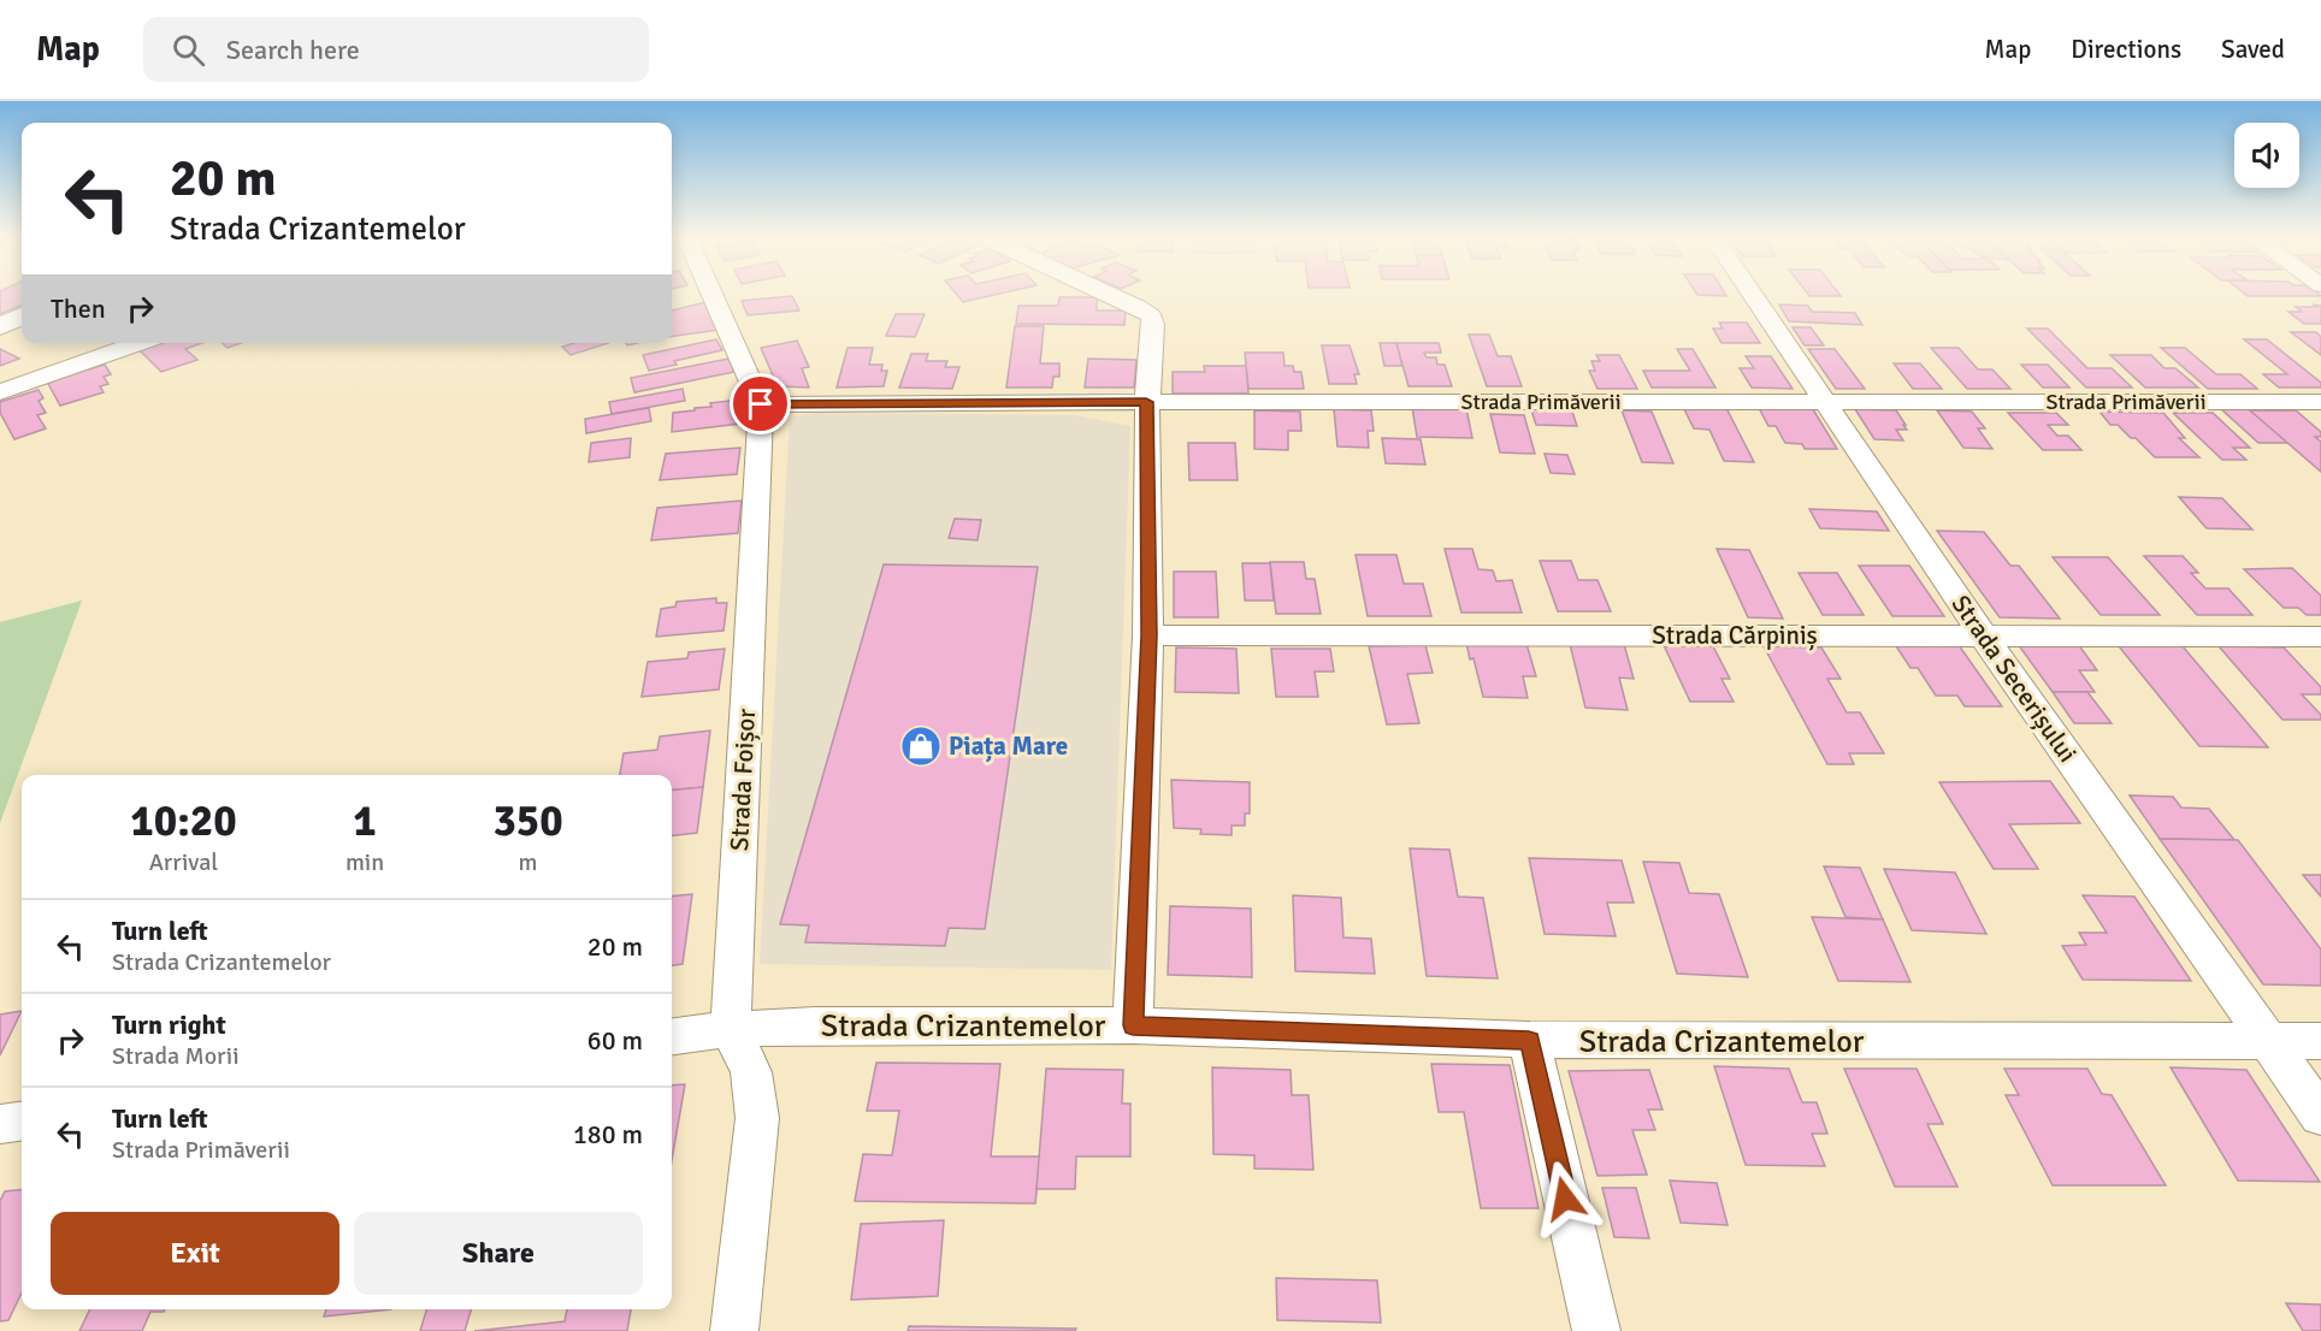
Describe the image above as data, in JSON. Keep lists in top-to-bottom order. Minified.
{"streets":{"street":["Strada Primăverii","Strada Cărpiniș","Strada Secerișului","Strada Foișor","Strada Crizantemelor"]},"crossings":[["Strada Primăverii","Strada Secerișului"],["Strada Primăverii","Strada Foișor"],["Strada Cărpiniș","Strada Secerișului"],["Strada Secerișului","Strada Crizantemelor"],["Strada Foișor","Strada Crizantemelor"]],"places":{"shop":["Piața Mare"]},"page":{"header":"Map","search":"Search here","nav":["Map","Directions","Saved"],"turn":["20 m","Strada Crizantemelor"],"then":"Then","eta":["10:20","Arrival","1","min","350","m"],"list":[{"name":"Turn left","note":"Strada Crizantemelor","value":"20 m"},{"name":"Turn right","note":"Strada Morii","value":"60 m"},{"name":"Turn left","note":"Strada Primăverii","value":"180 m"}],"buttons":["Exit","Share"]}}
